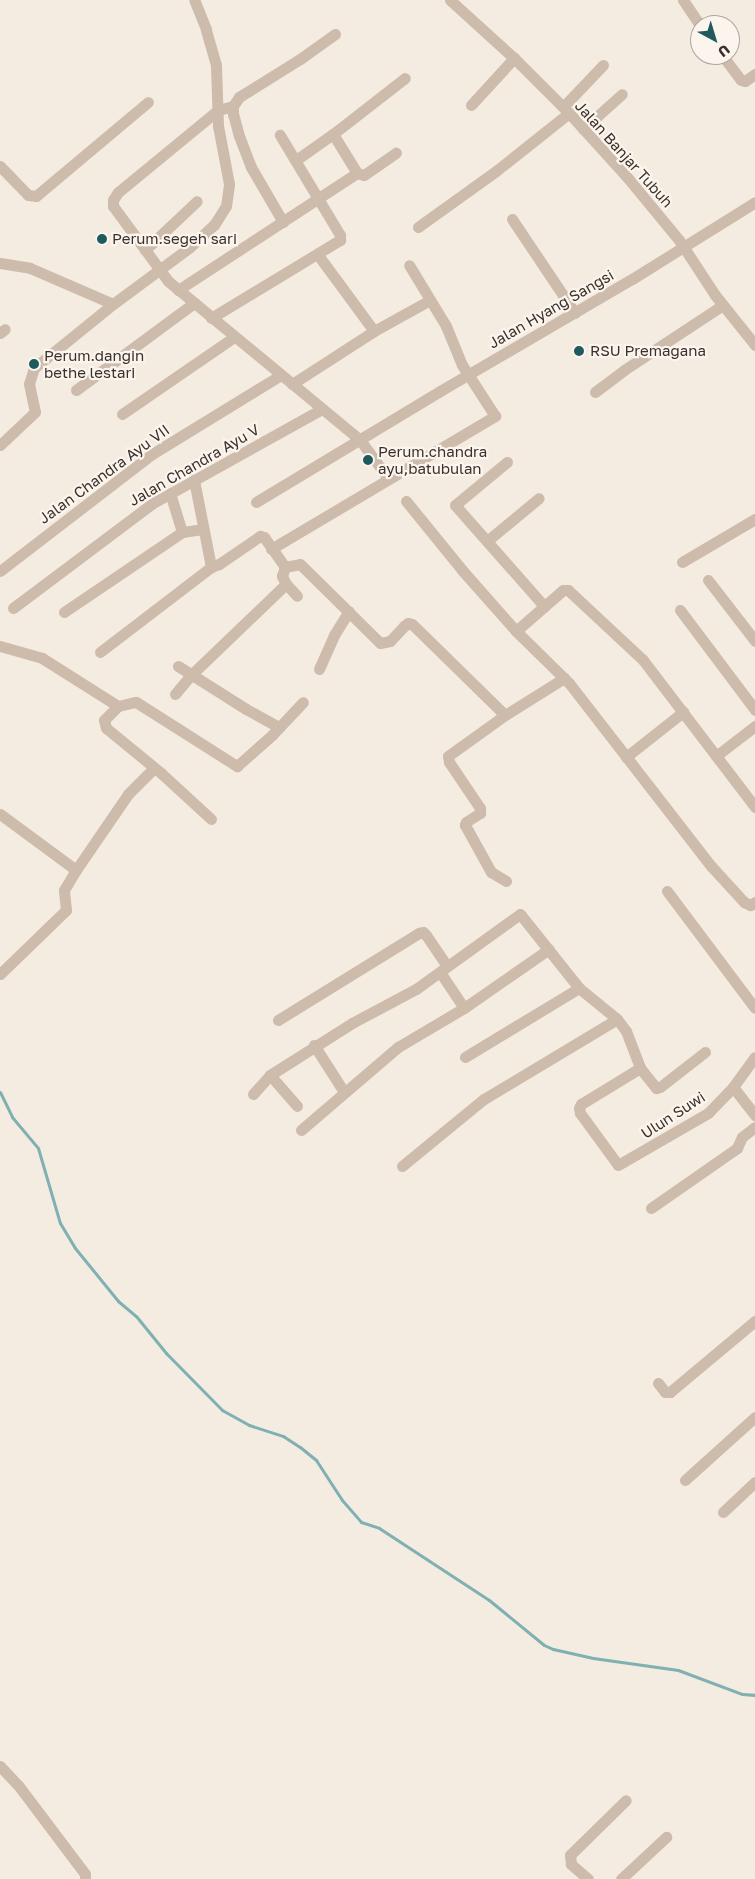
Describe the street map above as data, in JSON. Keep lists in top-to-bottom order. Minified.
{"streets":{"street":["Jalan Banjar Tubuh","Jalan Hyang Sangsi","Jalan Chandra Ayu V","Jalan Chandra Ayu VII","Ulun Suwi"]},"crossings":[["Jalan Banjar Tubuh","Jalan Hyang Sangsi"]],"places":["Perum.segeh sari","RSU Premagana","Perum.dangin bethe lestari","Perum.chandra ayu,batubulan"],"north":"bottom right"}
